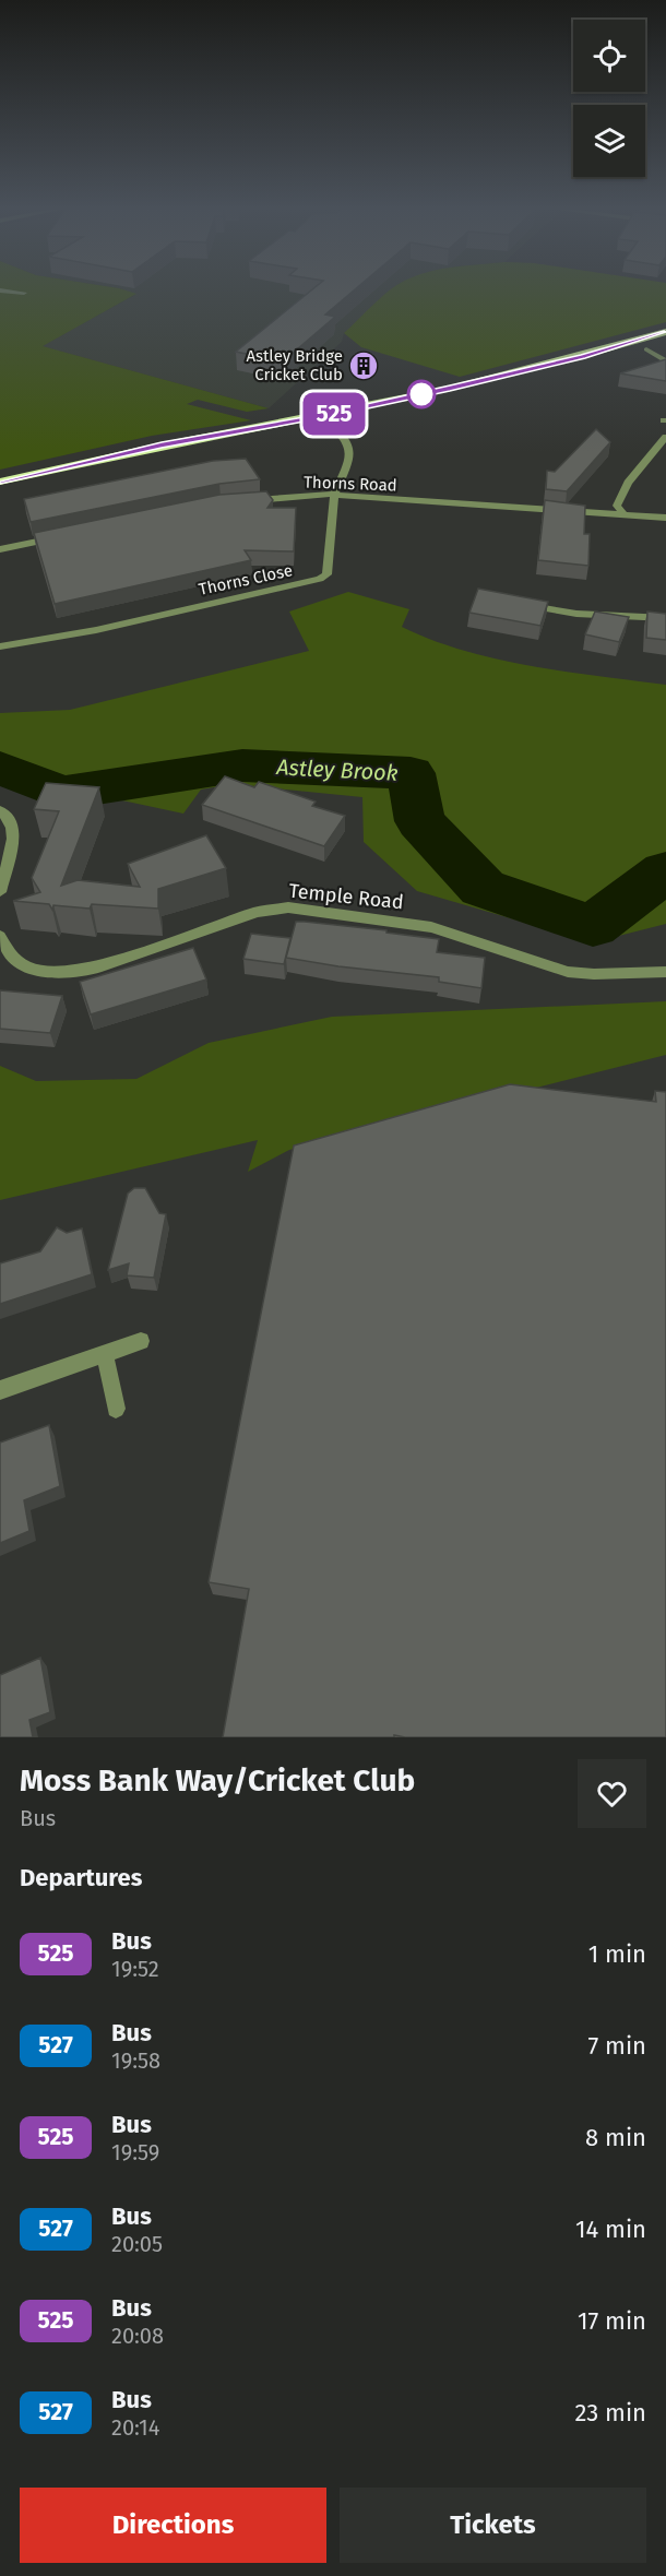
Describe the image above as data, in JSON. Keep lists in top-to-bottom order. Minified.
{"streets":{"street":["Thorns Road","Thorns Close","Temple Road"]},"crossings":[["Thorns Road","Thorns Close"]],"water":["Astley Brook"],"places":{"building":["Astley Bridge Cricket Club"]},"lines":["bus line 525"],"page":{"on_map":"525","heading":[["Moss Bank Way/Cricket Club","Bus"],"Departures"],"list":[{"mark":"525","name":"Bus","note":"19:52","value":"1 min"},{"mark":"527","name":"Bus","note":"19:58","value":"7 min"},{"mark":"525","name":"Bus","note":"19:59","value":"8 min"},{"mark":"527","name":"Bus","note":"20:05","value":"14 min"},{"mark":"525","name":"Bus","note":"20:08","value":"17 min"},{"mark":"527","name":"Bus","note":"20:14","value":"23 min"}],"buttons":["Directions","Tickets"]}}
